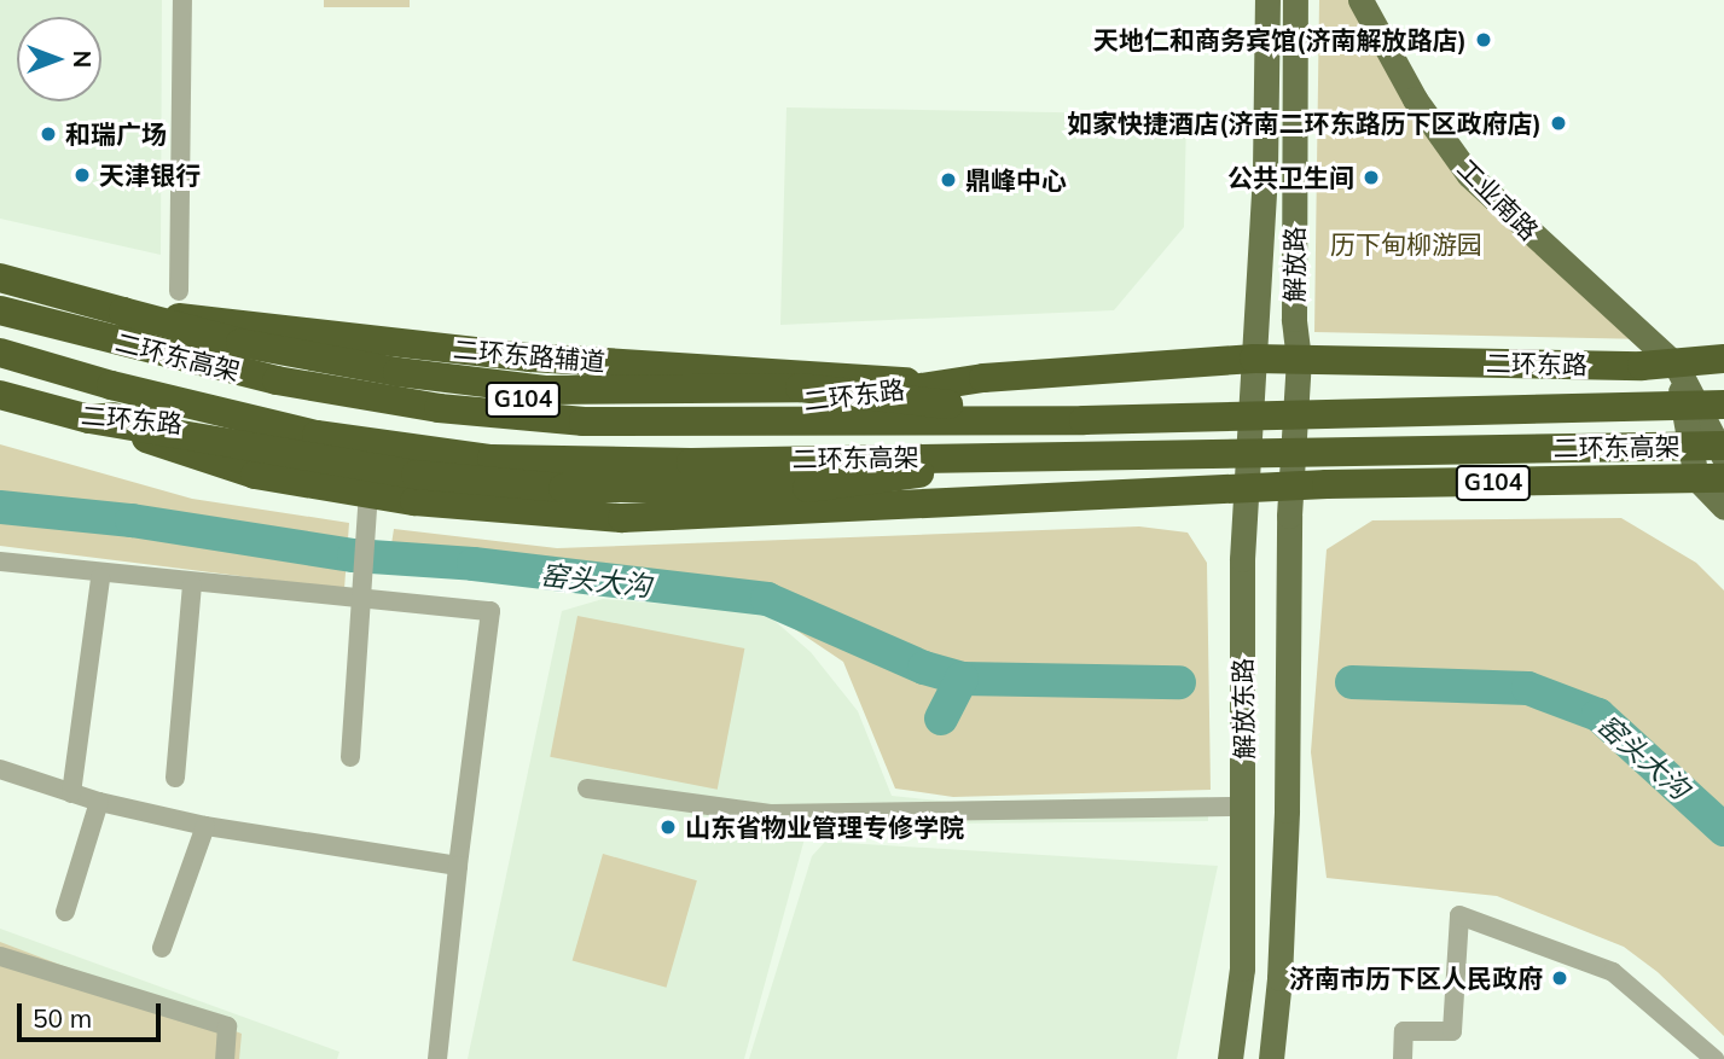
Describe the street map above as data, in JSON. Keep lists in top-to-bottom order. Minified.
{"streets":{"highway":["二环东路辅道","二环东高架","二环东路","G104"],"main road":["工业南路","解放路","解放东路"]},"crossings":[["工业南路","二环东路"],["解放路","二环东路"],["解放路","解放东路"],["二环东路辅道","二环东路"],["二环东路","G104"],["二环东路","解放东路"],["G104","解放东路"]],"water":["窑头大沟"],"parks":["历下甸柳游园"],"places":["天地仁和商务宾馆(济南解放路店)","如家快捷酒店(济南二环东路历下区政府店)","和瑞广场","天津银行","公共卫生间","鼎峰中心","山东省物业管理专修学院","济南市历下区人民政府"],"scale_bar":"50 m","north":"right"}
